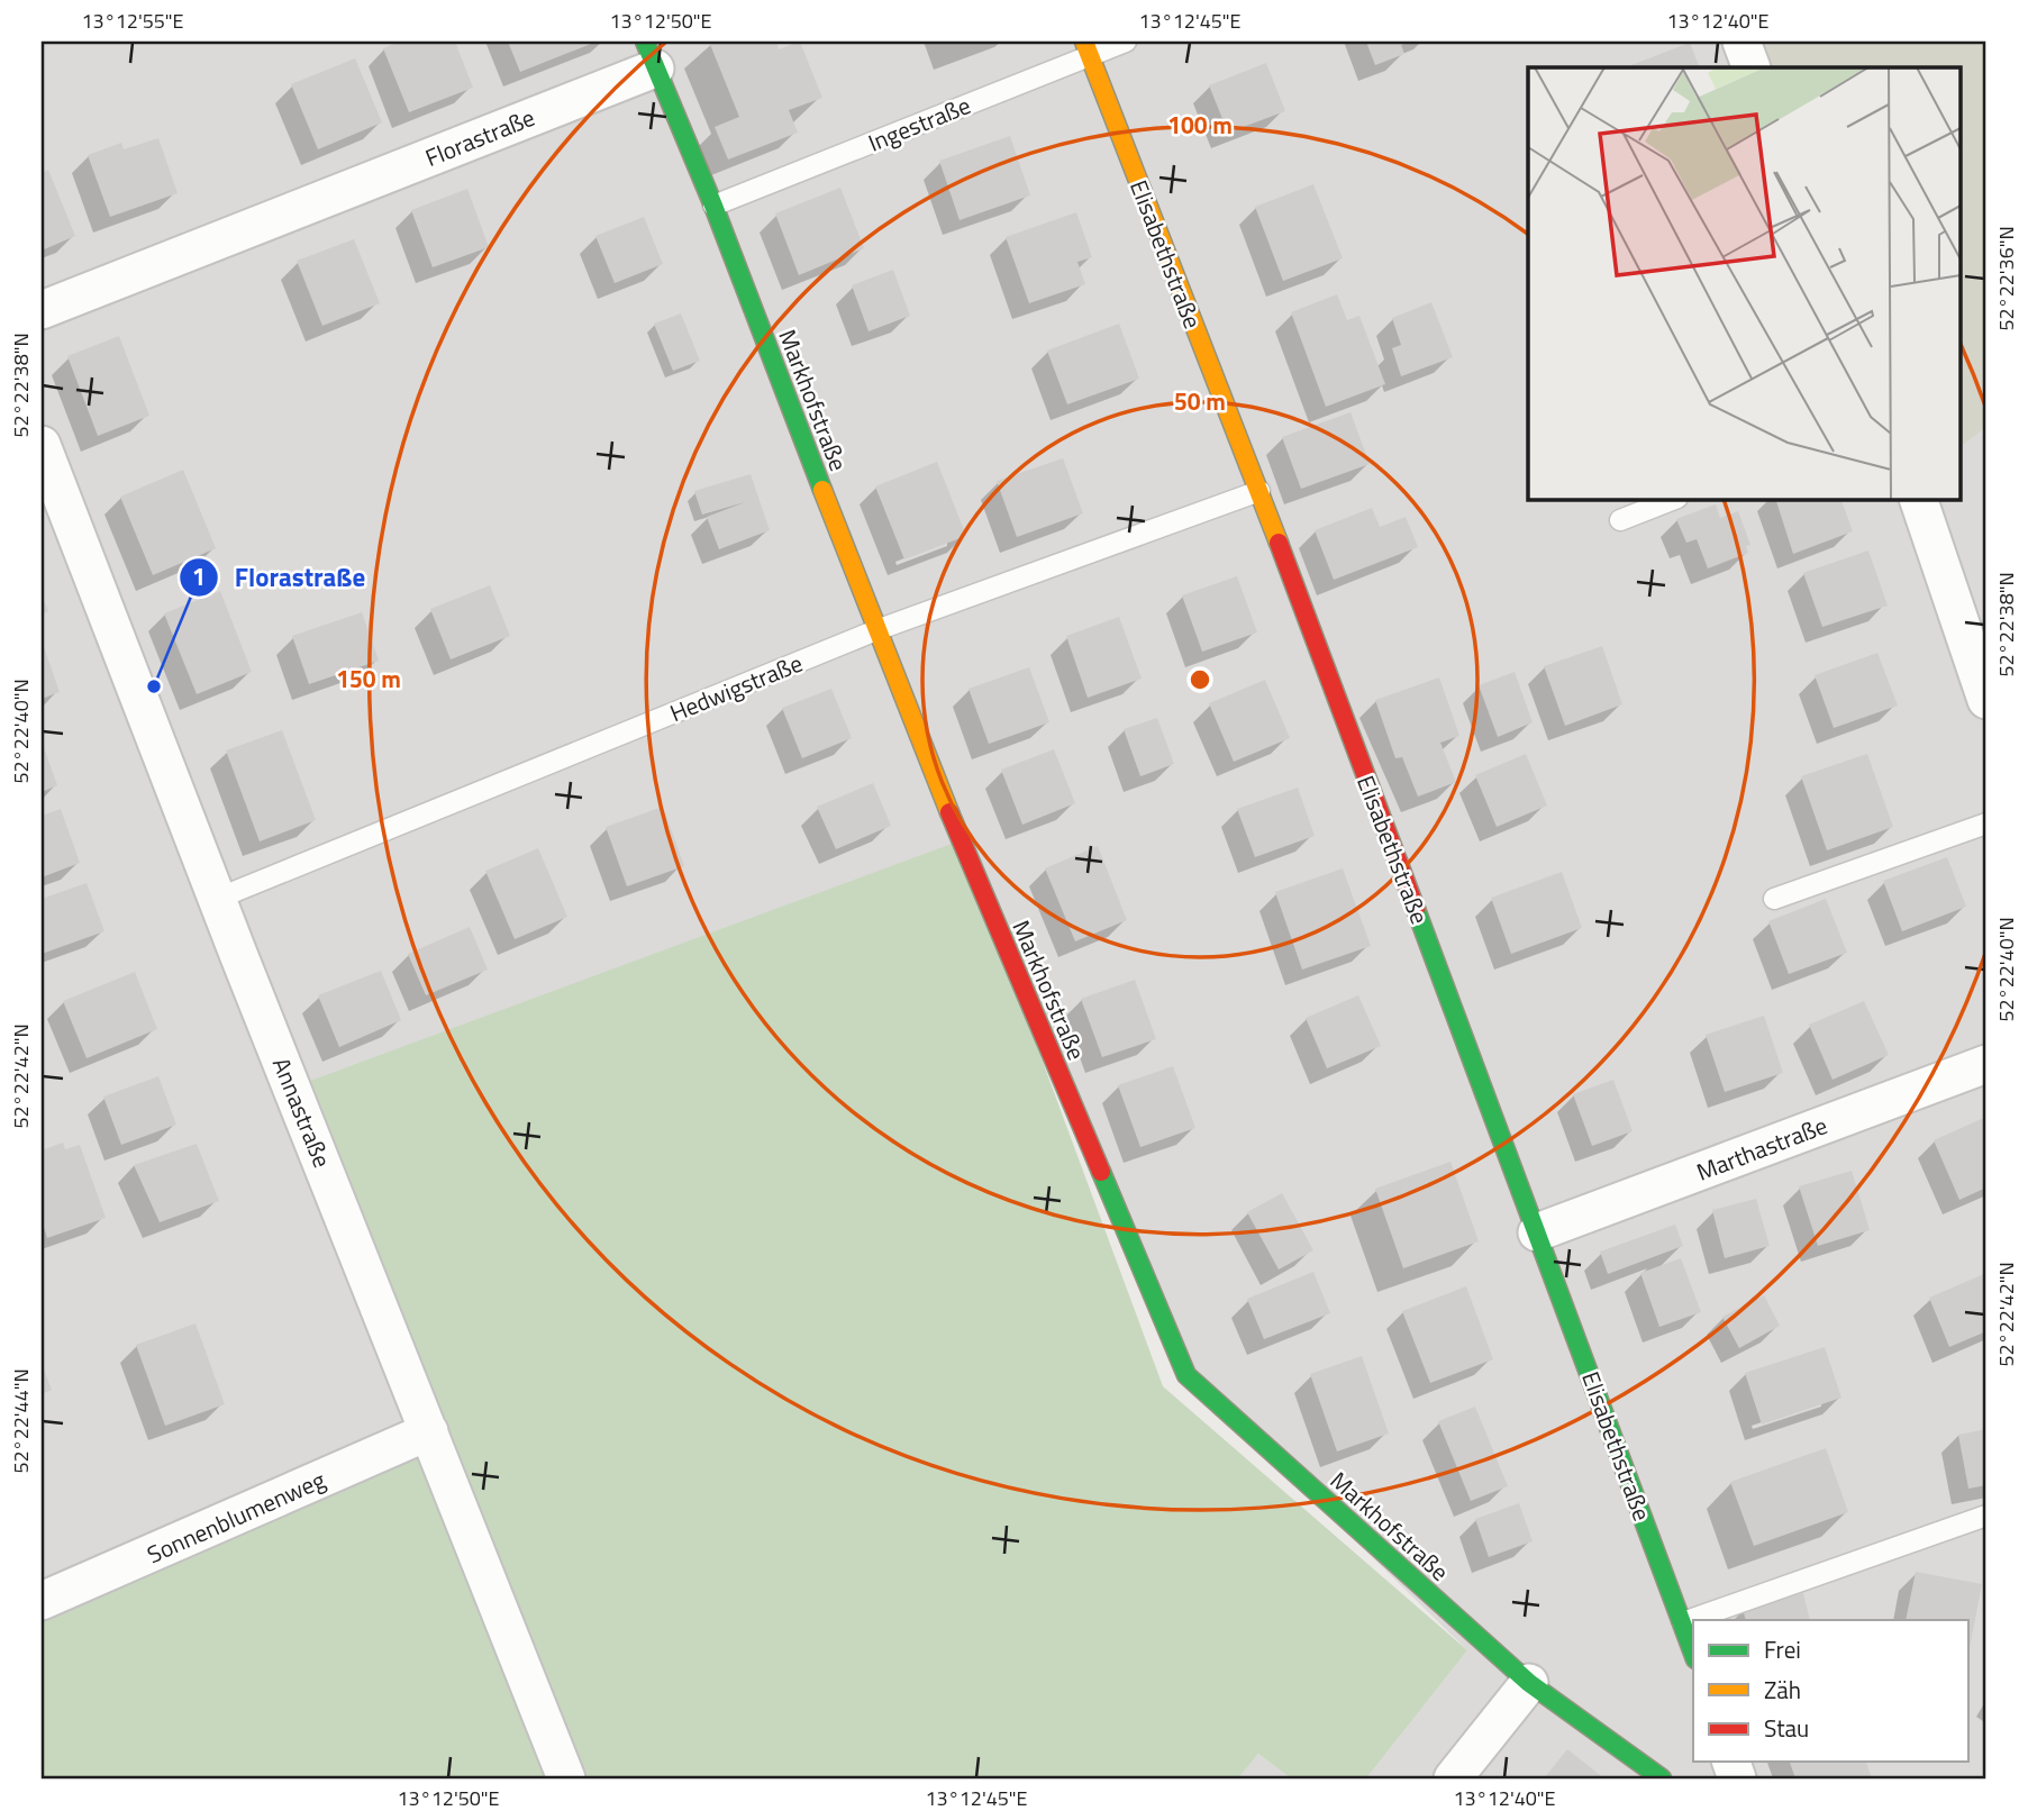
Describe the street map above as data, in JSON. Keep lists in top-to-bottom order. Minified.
{"streets":{"street":["Florastraße","Elisabethstraße","Markhofstraße","Annastraße","Marthastraße","Sonnenblumenweg"],"lane":["Ingestraße","Hedwigstraße"]},"crossings":[["Ingestraße","Elisabethstraße"],["Ingestraße","Markhofstraße"],["Florastraße","Markhofstraße"],["Elisabethstraße","Hedwigstraße"],["Elisabethstraße","Marthastraße"],["Markhofstraße","Hedwigstraße"],["Hedwigstraße","Annastraße"],["Annastraße","Sonnenblumenweg"]],"places":["Florastraße"],"legend":["Frei","Zäh","Stau"],"coordinates":["13°12'55\"E","13°12'50\"E","13°12'45\"E","13°12'40\"E","52°22'36\"N","52°22'38\"N","52°22'40\"N","52°22'42\"N","52°22'44\"N"],"rings":["100 m","50 m","150 m"]}
